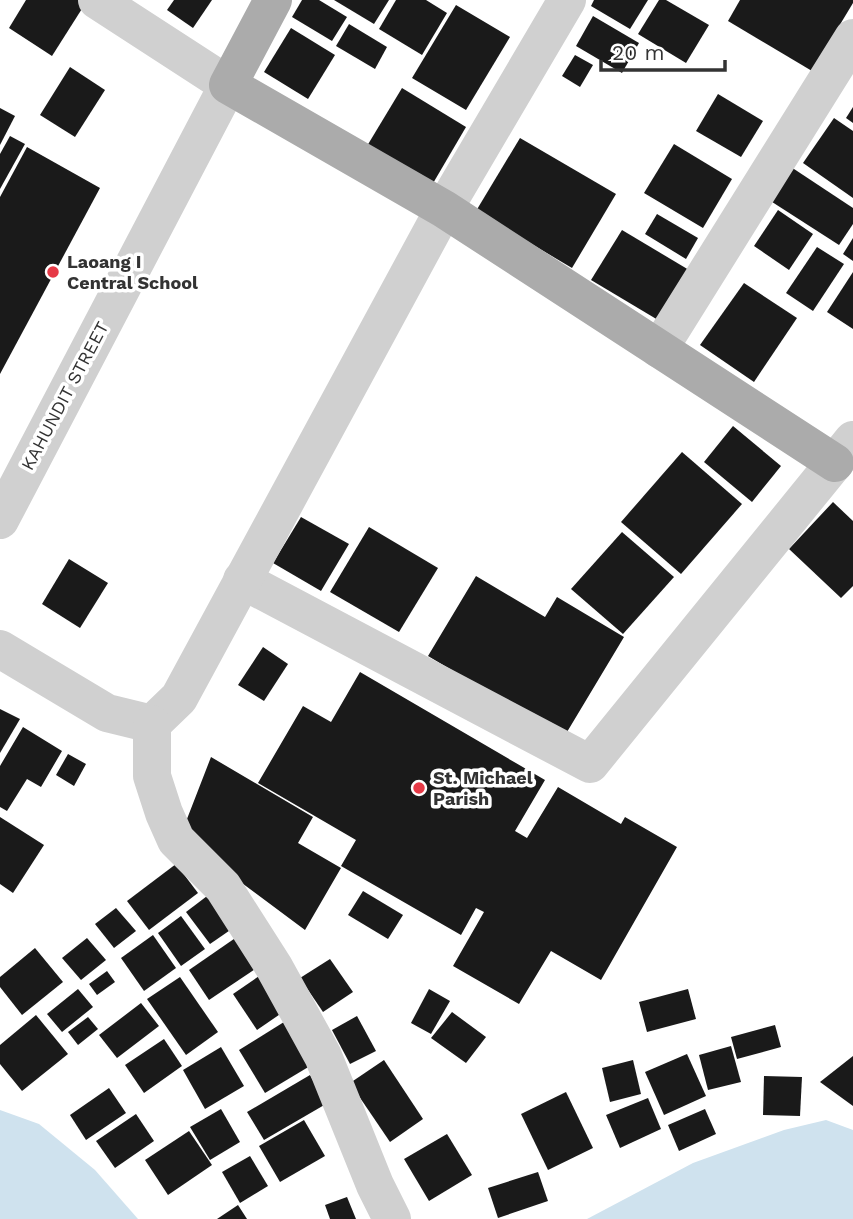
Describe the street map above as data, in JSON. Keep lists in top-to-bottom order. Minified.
{"streets":{"street":["KAHUNDIT STREET"]},"places":["Laoang I Central School","St. Michael Parish"],"scale_bar":"20 m"}
